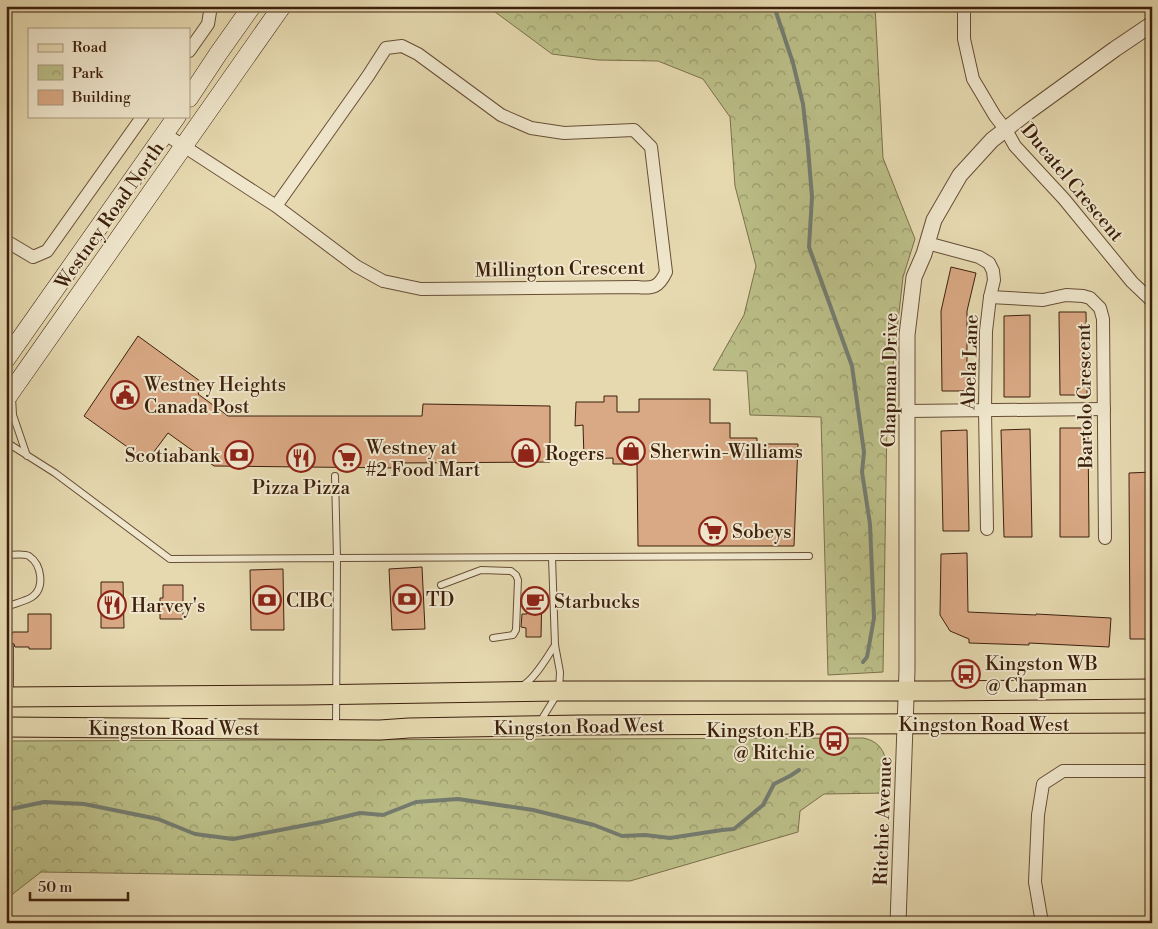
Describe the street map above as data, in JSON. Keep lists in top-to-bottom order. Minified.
{"streets":{"main road":["Westney Road North","Kingston Road West"],"street":["Ducatel Crescent","Millington Crescent","Abela Lane","Chapman Drive","Bartolo Crescent","Ritchie Avenue"]},"crossings":[["Ducatel Crescent","Chapman Drive"],["Westney Road North","Millington Crescent"],["Abela Lane","Chapman Drive"],["Abela Lane","Bartolo Crescent"],["Chapman Drive","Kingston Road West"],["Chapman Drive","Ritchie Avenue"],["Kingston Road West","Ritchie Avenue"]],"places":{"public building":["Westney Heights Canada Post"],"shop":["Sherwin-Williams","Rogers"],"bank":["Scotiabank","TD","CIBC"],"restaurant":["Pizza Pizza","Harvey's"],"supermarket":["Westney at #2 Food Mart","Sobeys"],"cafe":["Starbucks"],"bus stop":["Kingston WB @ Chapman","Kingston EB @ Ritchie"]},"legend":["Road","Park","Building"],"scale_bar":"50 m"}
